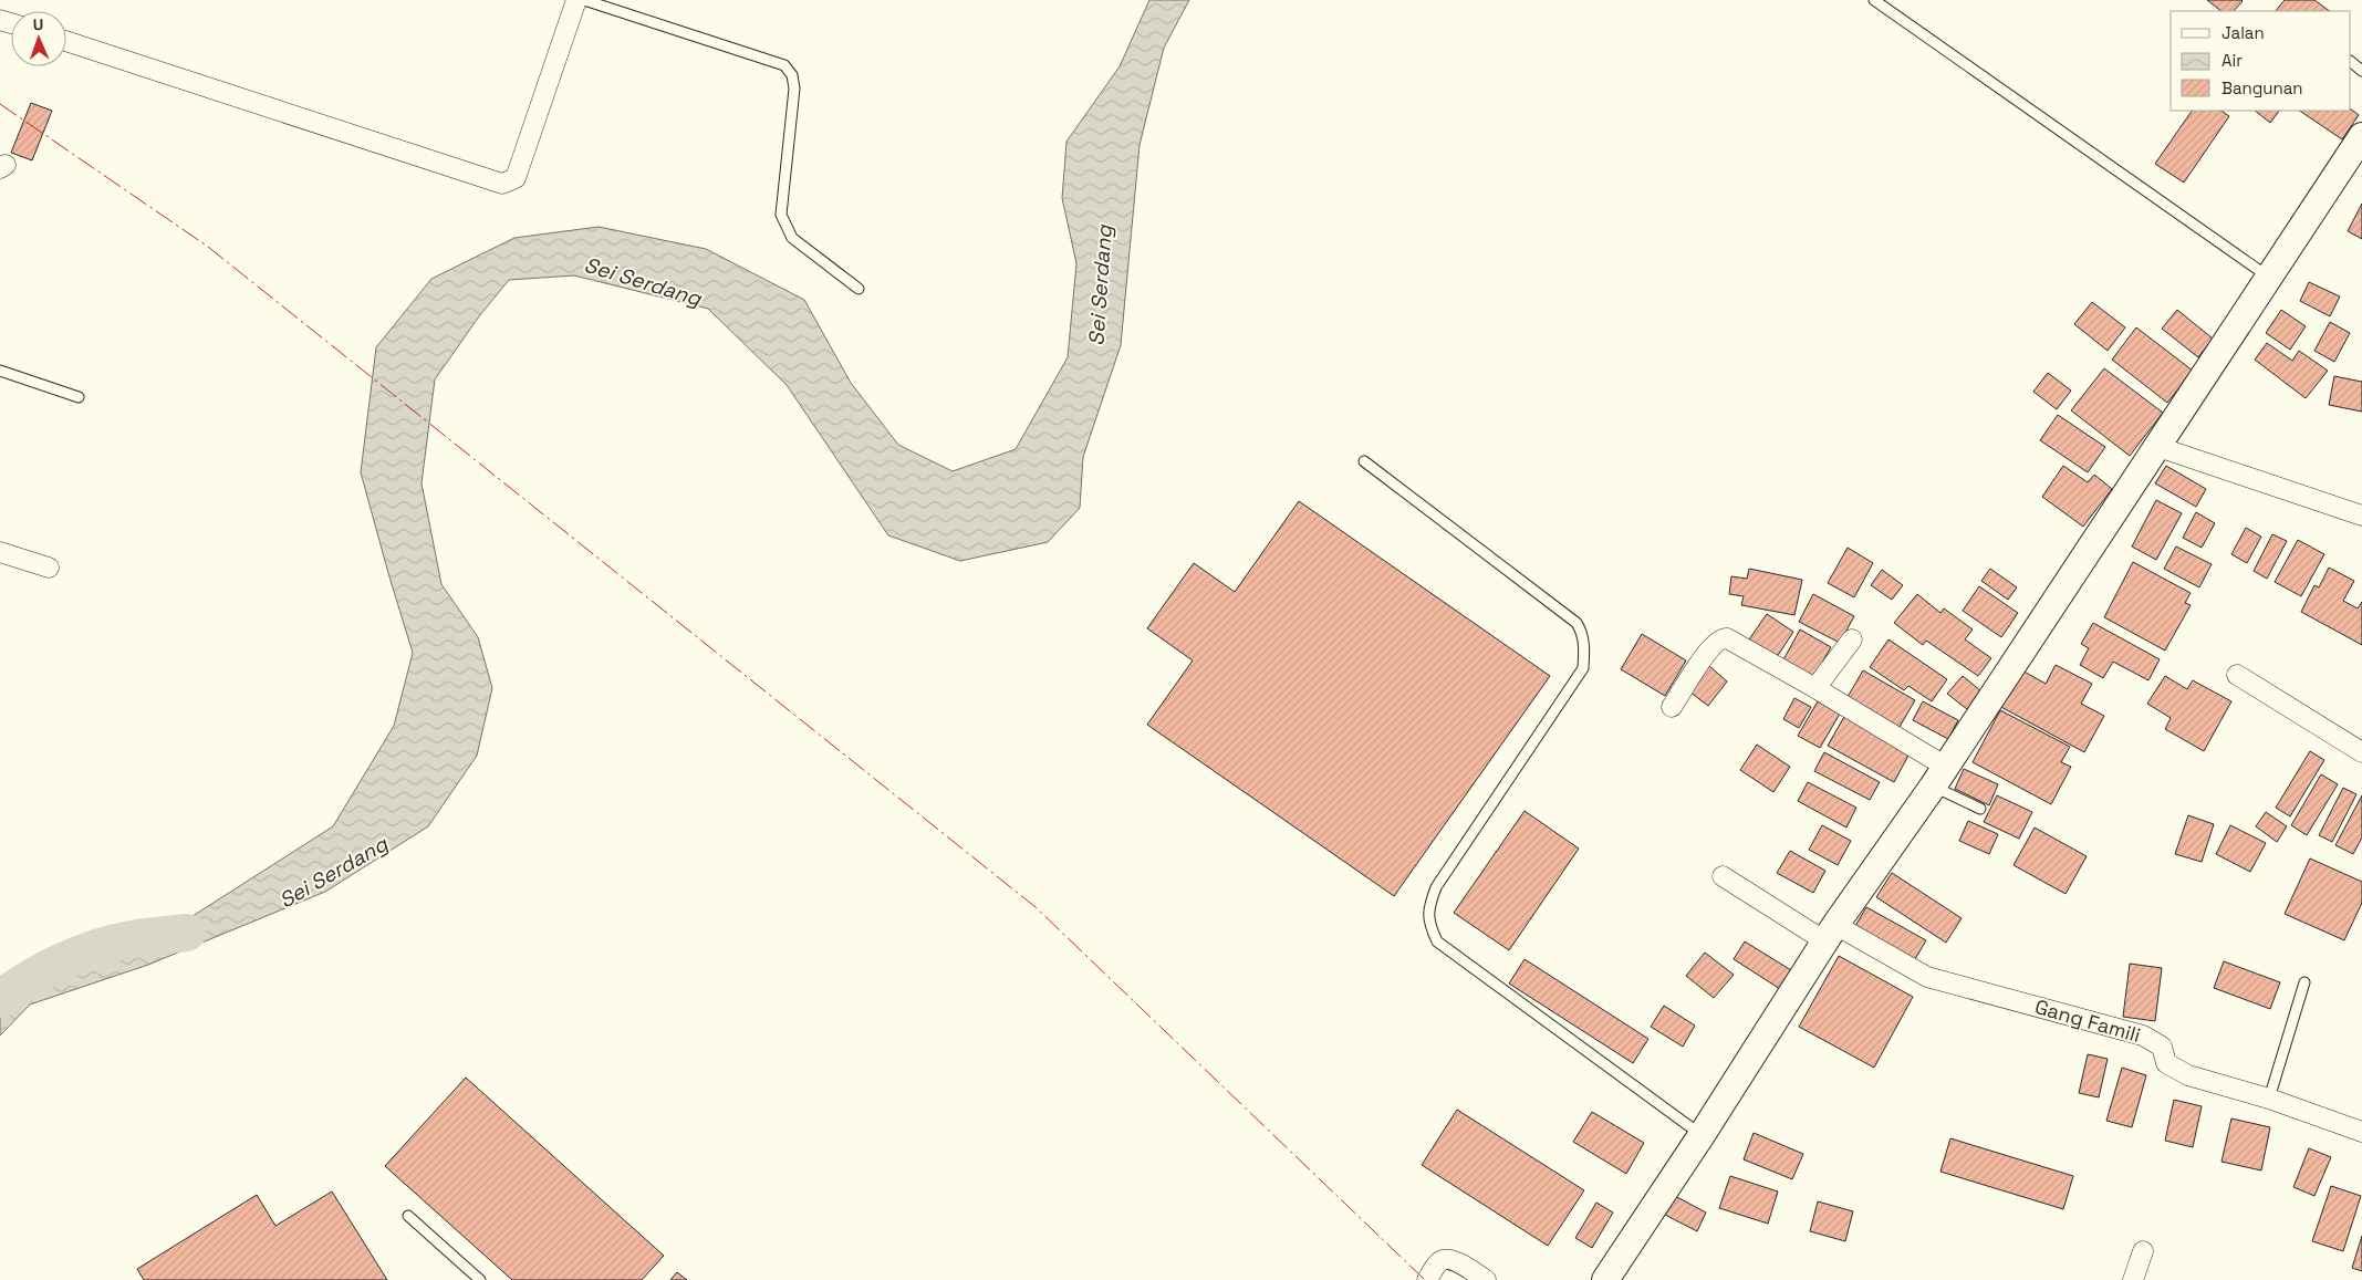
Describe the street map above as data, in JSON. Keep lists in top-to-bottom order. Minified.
{"streets":{"street":["Gang Famili"]},"water":["Sei Serdang"],"legend":["Jalan","Air","Bangunan"],"north":"top"}
